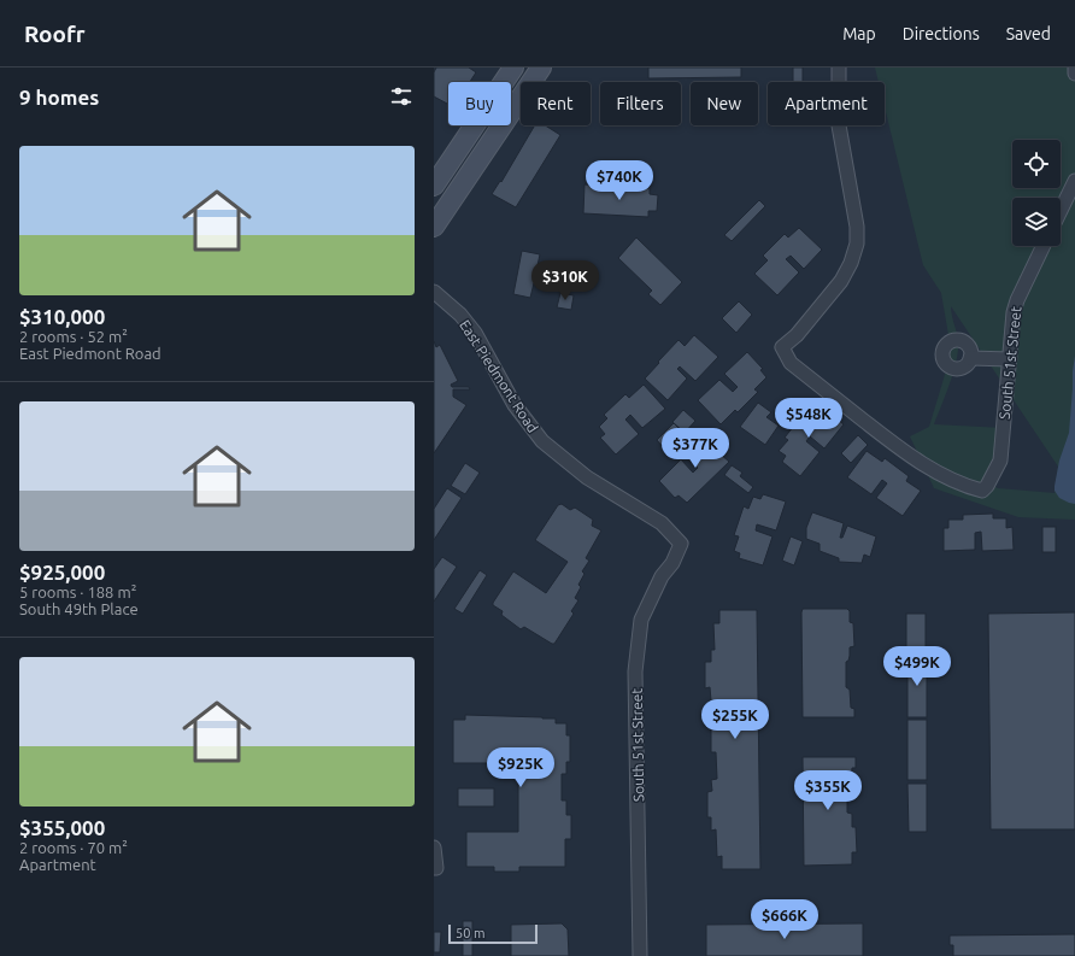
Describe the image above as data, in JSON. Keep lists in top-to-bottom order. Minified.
{"streets":{"street":["South 51st Street","East Piedmont Road"]},"crossings":[["South 51st Street","East Piedmont Road"]],"scale_bar":"50 m","page":{"header":"Roofr","nav":["Map","Directions","Saved"],"heading":"9 homes","chip":["Buy","Rent","Filters","New","Apartment"],"list":[{"name":"$310,000","note":"2 rooms · 52 m² · East Piedmont Road"},{"name":"$925,000","note":"5 rooms · 188 m² · South 49th Place"},{"name":"$355,000","note":"2 rooms · 70 m² · Apartment"}],"price":["$740K","$310K","$548K","$377K","$499K","$255K","$925K","$355K","$666K"],"scale":"50 m"}}
